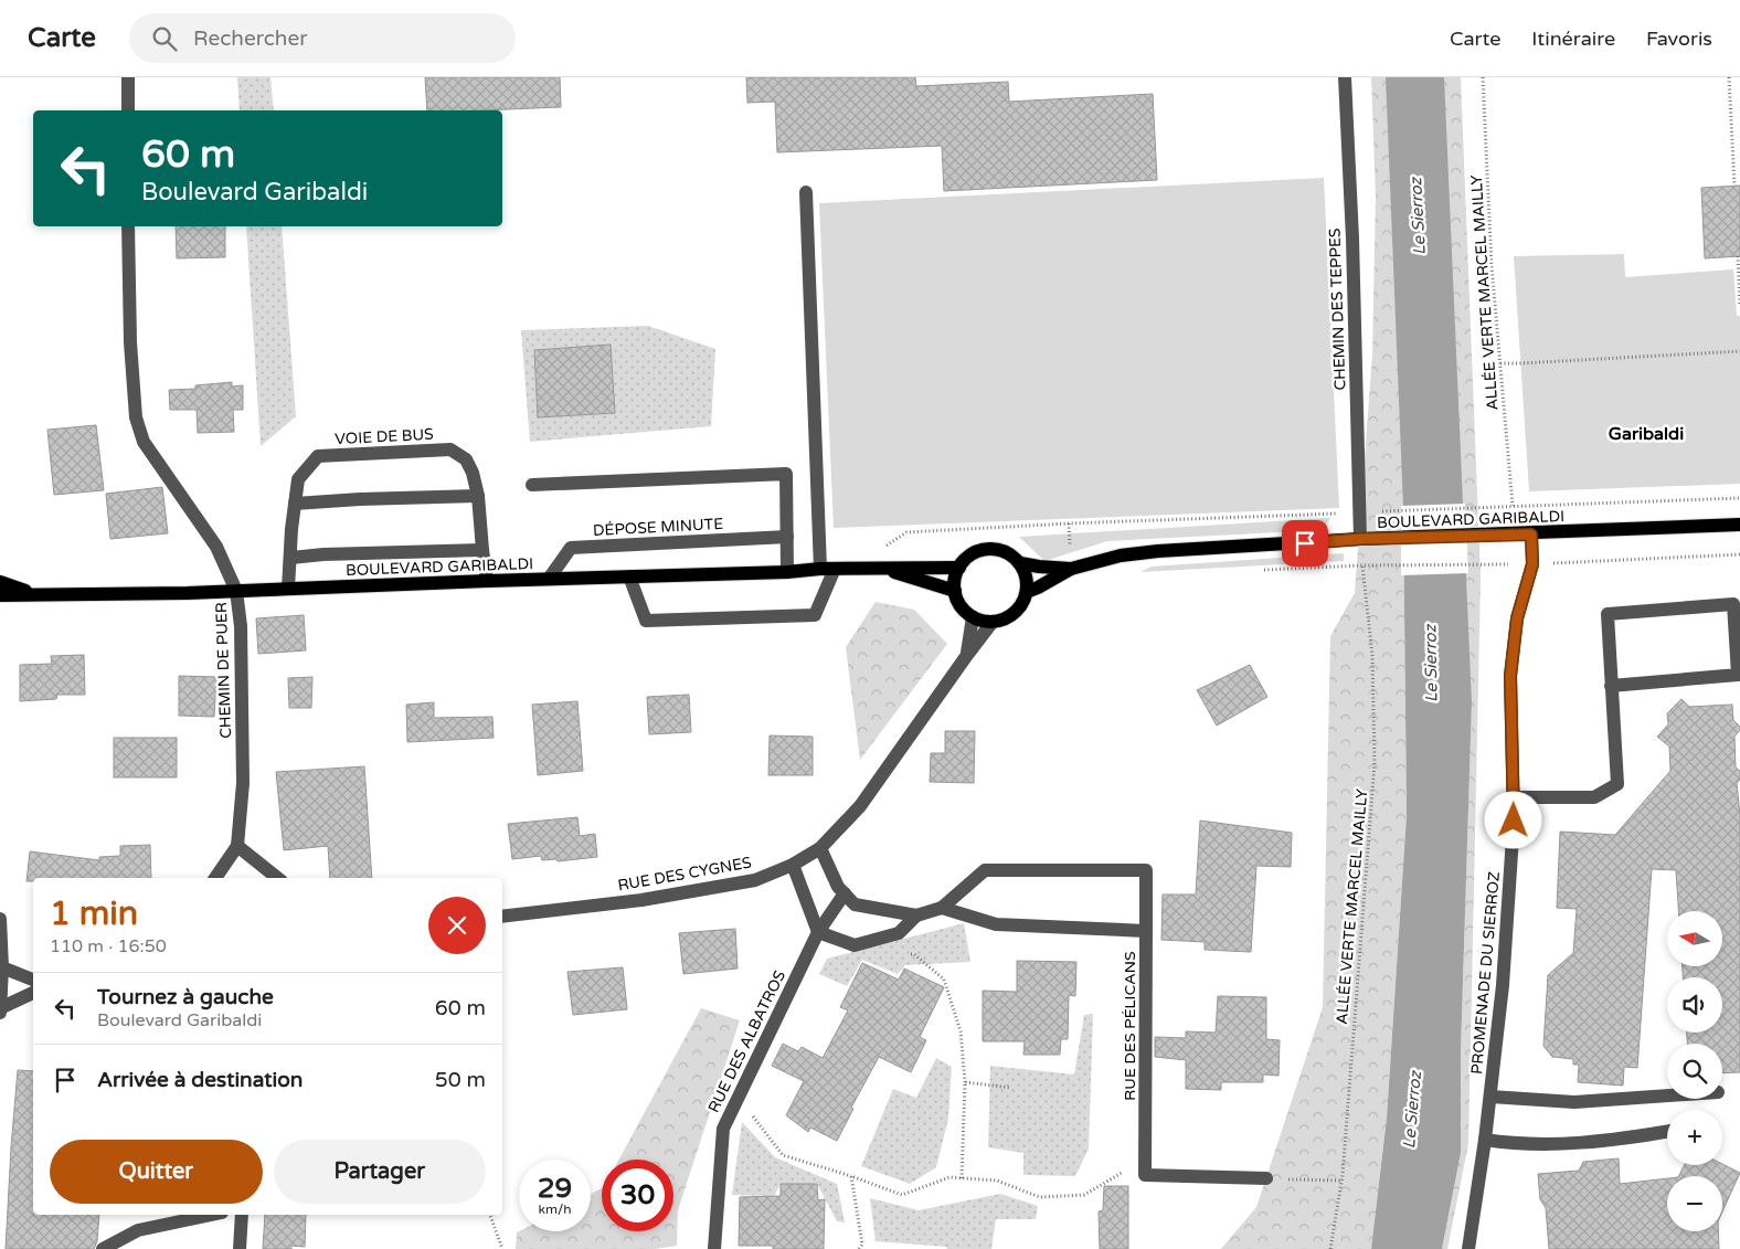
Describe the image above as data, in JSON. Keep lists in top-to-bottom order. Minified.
{"streets":{"main road":["BOULEVARD GARIBALDI"],"street":["CHEMIN DES TEPPES","VOIE DE BUS","DÉPOSE MINUTE","CHEMIN DE PUER","RUE DES CYGNES","PROMENADE DU SIERROZ","RUE DES PÉLICANS","RUE DES ALBATROS"],"path":["ALLÉE VERTE MARCEL MAILLY"]},"crossings":[["ALLÉE VERTE MARCEL MAILLY","PROMENADE DU SIERROZ"],["CHEMIN DES TEPPES","BOULEVARD GARIBALDI"],["VOIE DE BUS","BOULEVARD GARIBALDI"],["BOULEVARD GARIBALDI","DÉPOSE MINUTE"],["BOULEVARD GARIBALDI","CHEMIN DE PUER"],["BOULEVARD GARIBALDI","RUE DES CYGNES"],["BOULEVARD GARIBALDI","PROMENADE DU SIERROZ"]],"districts":["Garibaldi"],"water":["Le Sierroz"],"north":"left","page":{"header":"Carte","search":"Rechercher","nav":["Carte","Itinéraire","Favoris"],"turn":["60 m","Boulevard Garibaldi"],"heading":["1 min","110 m · 16:50"],"map_buttons":["+","−"],"list":[{"name":"Tournez à gauche","note":"Boulevard Garibaldi","value":"60 m"},{"name":"Arrivée à destination","value":"50 m"}],"buttons":["Quitter","Partager"],"speed":"29 km/h","limit":"30"}}
